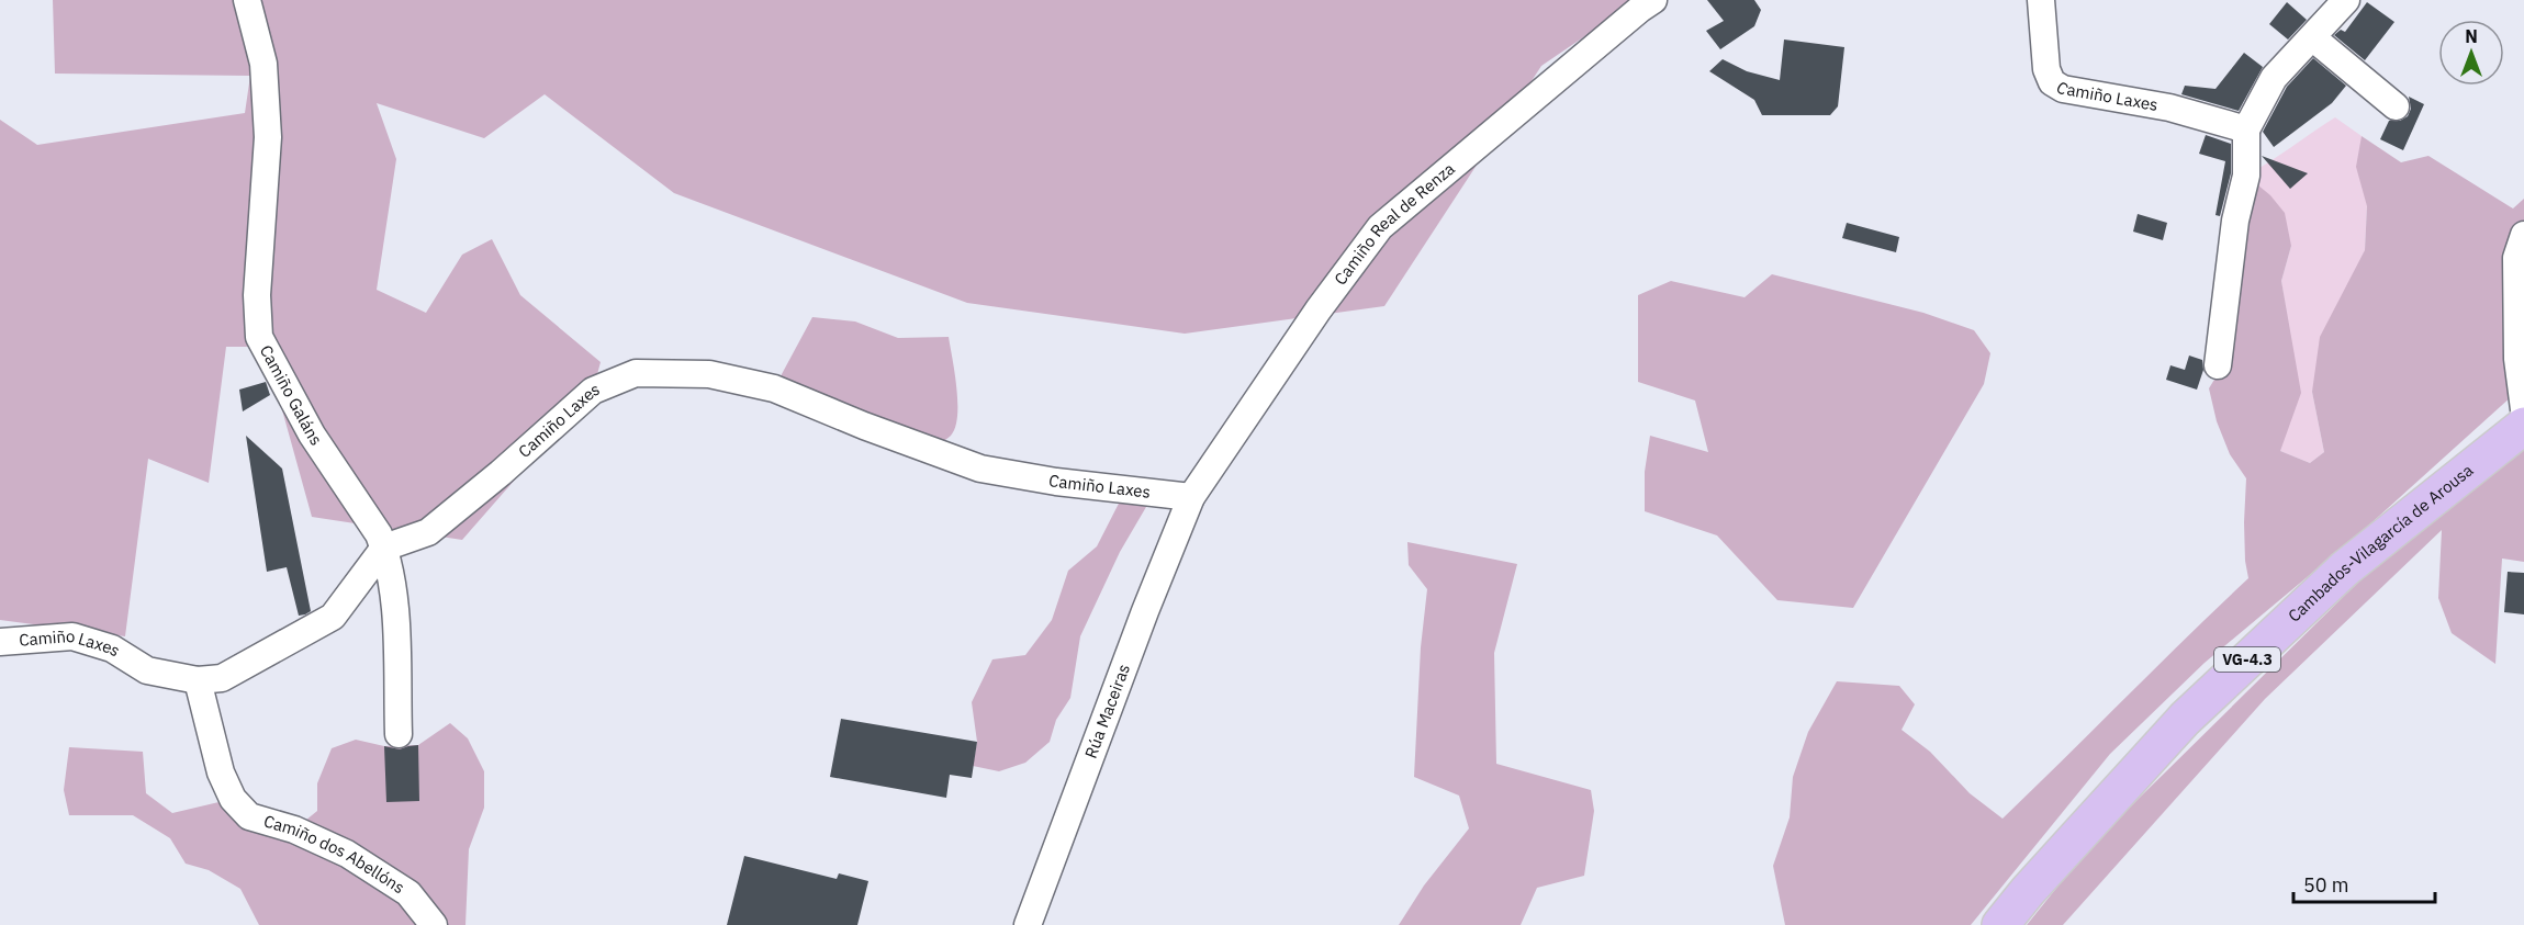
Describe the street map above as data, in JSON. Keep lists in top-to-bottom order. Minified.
{"streets":{"highway":["Cambados-Vilagarcía de Arousa","VG-4.3"],"street":["Camiño Laxes","Camiño Real de Renza","Camiño Galáns","Rúa Maceiras","Camiño dos Abellóns"]},"crossings":[["Camiño Laxes","Camiño Real de Renza"],["Camiño Laxes","Camiño Galáns"],["Camiño Laxes","Rúa Maceiras"],["Camiño Laxes","Camiño dos Abellóns"],["Camiño Real de Renza","Rúa Maceiras"]],"scale_bar":"50 m","north":"top"}
